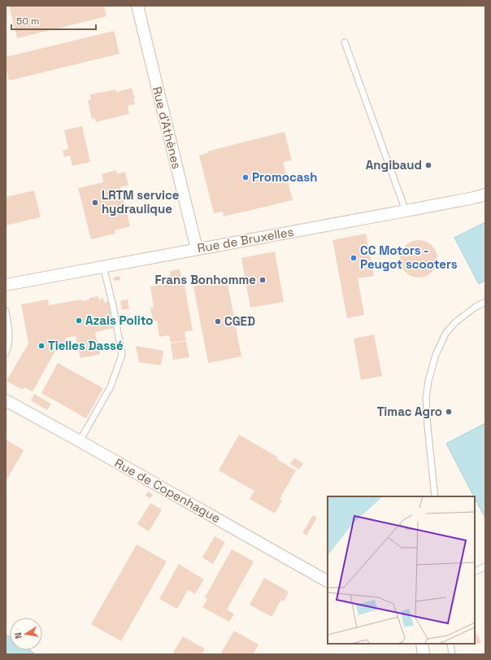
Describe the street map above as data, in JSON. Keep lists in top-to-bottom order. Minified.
{"streets":{"street":["Rue d'Athènes","Rue de Bruxelles","Rue de Copenhague"]},"crossings":[["Rue d'Athènes","Rue de Bruxelles"]],"places":["Angibaud","Promocash","LRTM service hydraulique","CC Motors - Peugot scooters","Frans Bonhomme","Azais Polito","CGED","Tielles Dassé","Timac Agro"],"scale_bar":"50 m","north":"left"}
